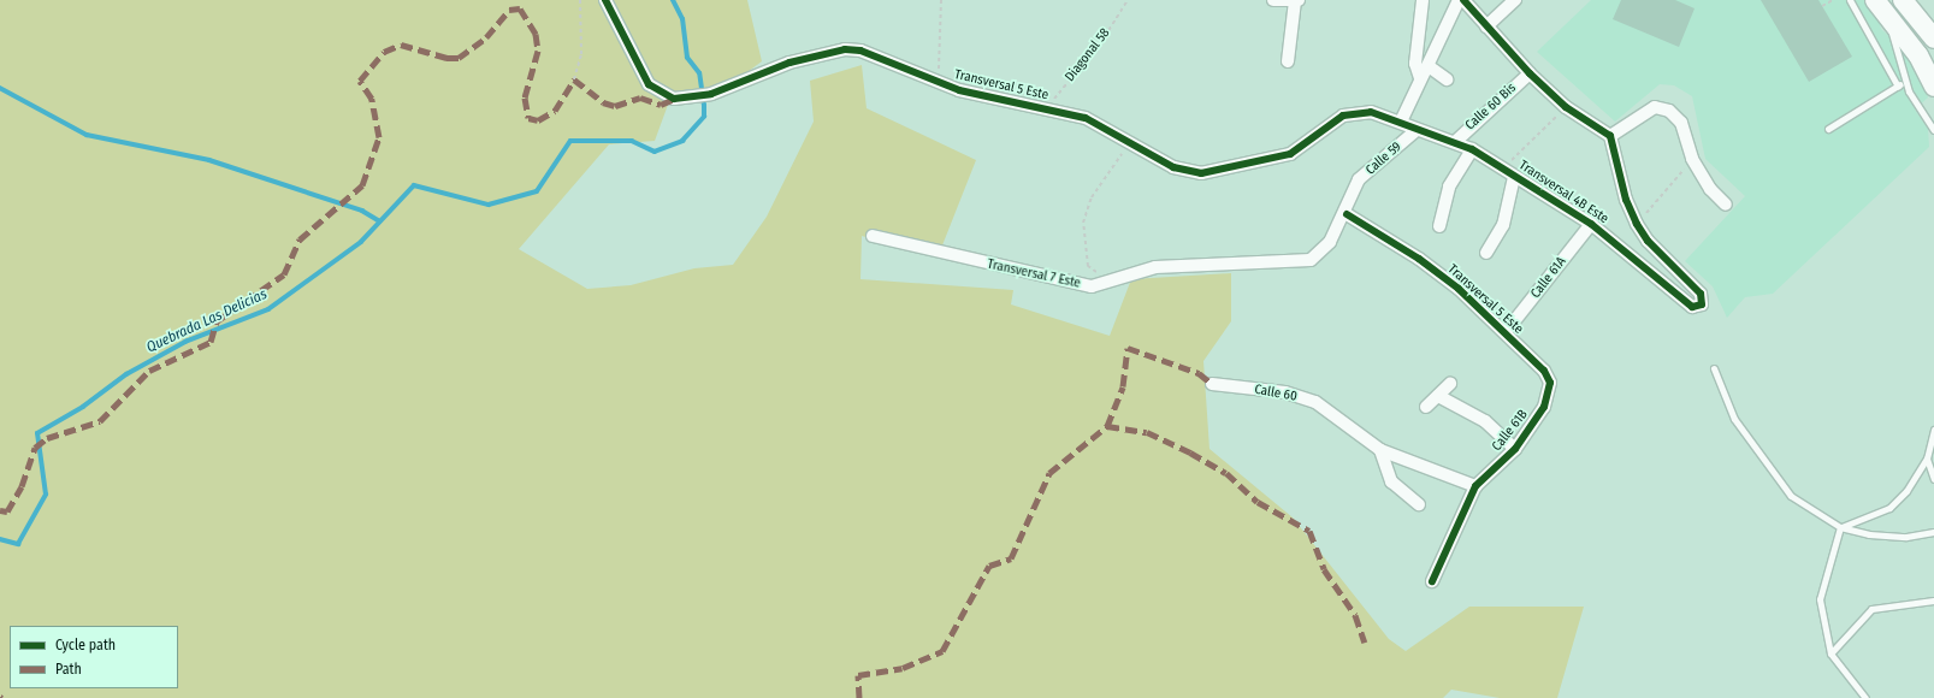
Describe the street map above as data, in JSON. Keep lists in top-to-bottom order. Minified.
{"streets":{"street":["Transversal 5 Este","Calle 60 Bis","Calle 59","Transversal 4B Este","Transversal 7 Este","Calle 61A","Calle 60","Calle 61B"],"path":["Diagonal 58"]},"crossings":[["Diagonal 58","Transversal 5 Este"],["Transversal 5 Este","Calle 59"],["Transversal 5 Este","Transversal 4B Este"],["Transversal 5 Este","Calle 61A"],["Transversal 5 Este","Calle 61B"],["Calle 60 Bis","Transversal 4B Este"],["Calle 59","Transversal 4B Este"],["Calle 59","Transversal 7 Este"],["Transversal 4B Este","Calle 61A"]],"water":["Quebrada Las Delicias"],"legend":["Cycle path","Path"]}
